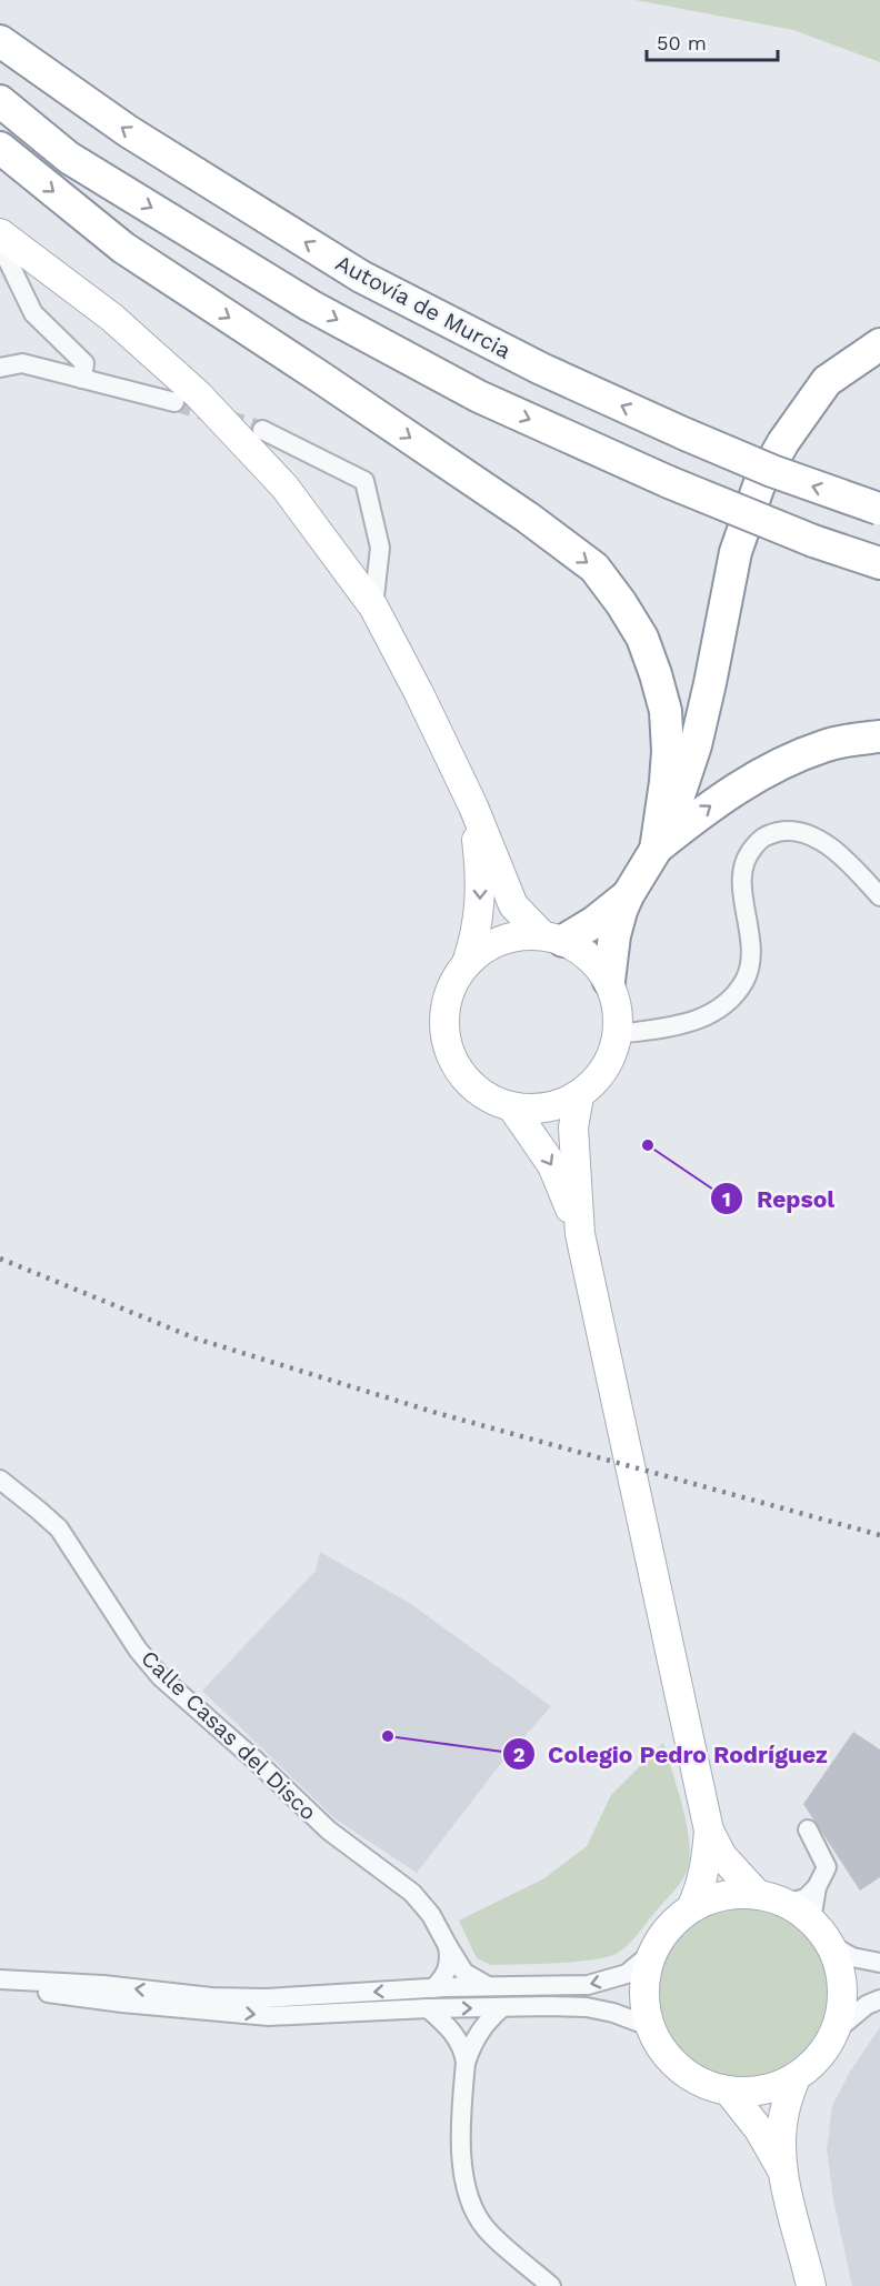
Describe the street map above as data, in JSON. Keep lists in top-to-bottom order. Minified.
{"streets":{"highway":["Autovía de Murcia"],"street":["Calle Casas del Disco"]},"places":["Repsol","Colegio Pedro Rodríguez"],"scale_bar":"50 m"}
